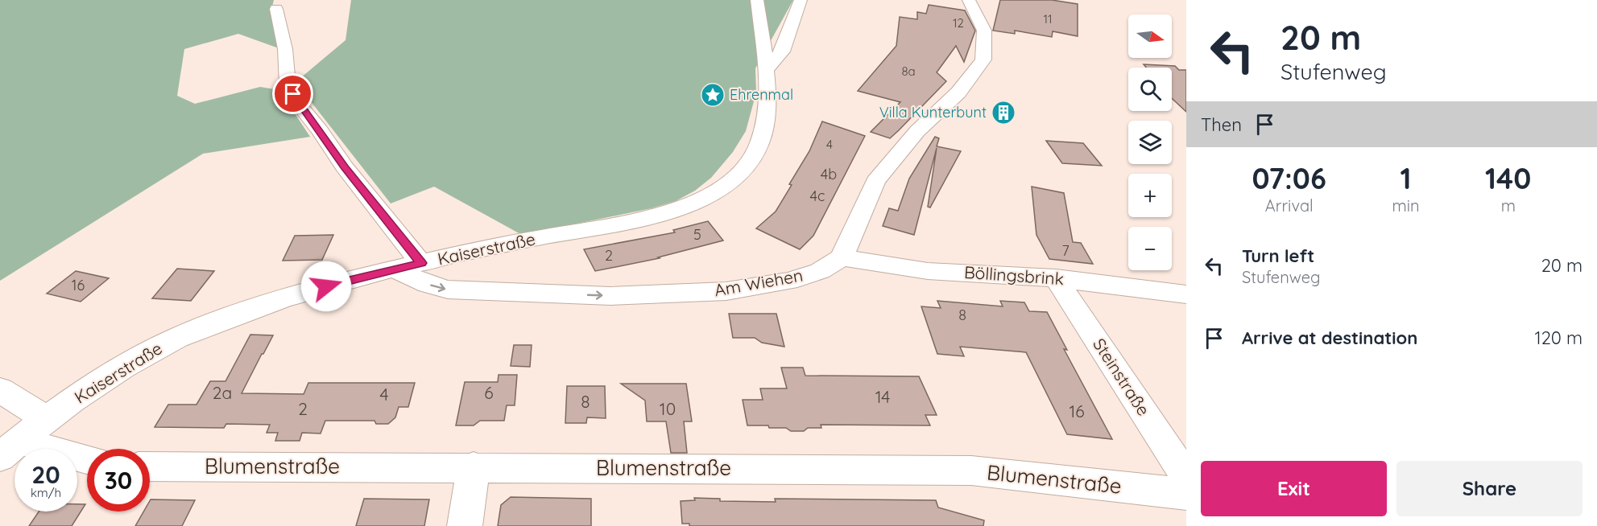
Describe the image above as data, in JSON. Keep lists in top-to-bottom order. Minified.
{"streets":{"street":["Kaiserstraße","Böllingsbrink","Am Wiehen","Steinstraße","Blumenstraße"]},"crossings":[["Kaiserstraße","Am Wiehen"],["Böllingsbrink","Am Wiehen"],["Böllingsbrink","Steinstraße"]],"one_way":["Am Wiehen"],"places":{"place":["Ehrenmal"],"building":["Villa Kunterbunt"]},"house_numbers":["11","12","8a","4","4b","4c","5","7","2","16","8","2a","6","4","14","8","2","10","16"],"north":"right","page":{"turn":["20 m","Stufenweg"],"map_buttons":["+","−"],"then":"Then","eta":["07:06","Arrival","1","min","140","m"],"list":[{"name":"Turn left","note":"Stufenweg","value":"20 m"},{"name":"Arrive at destination","value":"120 m"}],"speed":"20 km/h","limit":"30","buttons":["Exit","Share"]}}
